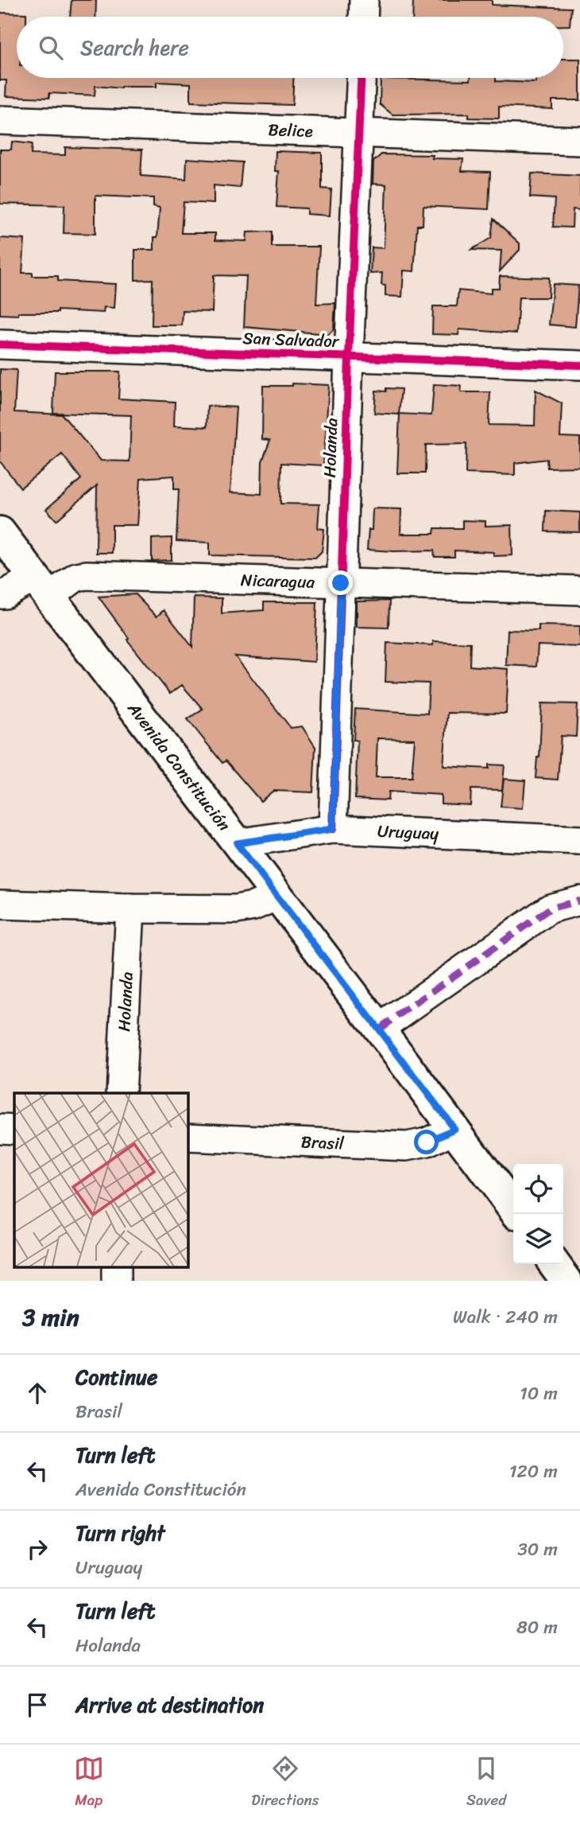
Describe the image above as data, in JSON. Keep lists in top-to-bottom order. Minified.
{"streets":{"main road":["Avenida Constitución"],"street":["Belice","San Salvador","Holanda","Nicaragua","Uruguay","Brasil"]},"crossings":[["Belice","Holanda"],["San Salvador","Holanda"],["Holanda","Nicaragua"],["Holanda","Uruguay"],["Nicaragua","Avenida Constitución"],["Avenida Constitución","Uruguay"],["Avenida Constitución","Brasil"]],"page":{"search":"Search here","heading":["3 min","Walk · 240 m"],"list":[["Continue","Brasil","10 m"],["Turn left","Avenida Constitución","120 m"],["Turn right","Uruguay","30 m"],["Turn left","Holanda","80 m"],"Arrive at destination"],"nav":["Map","Directions","Saved"]}}
